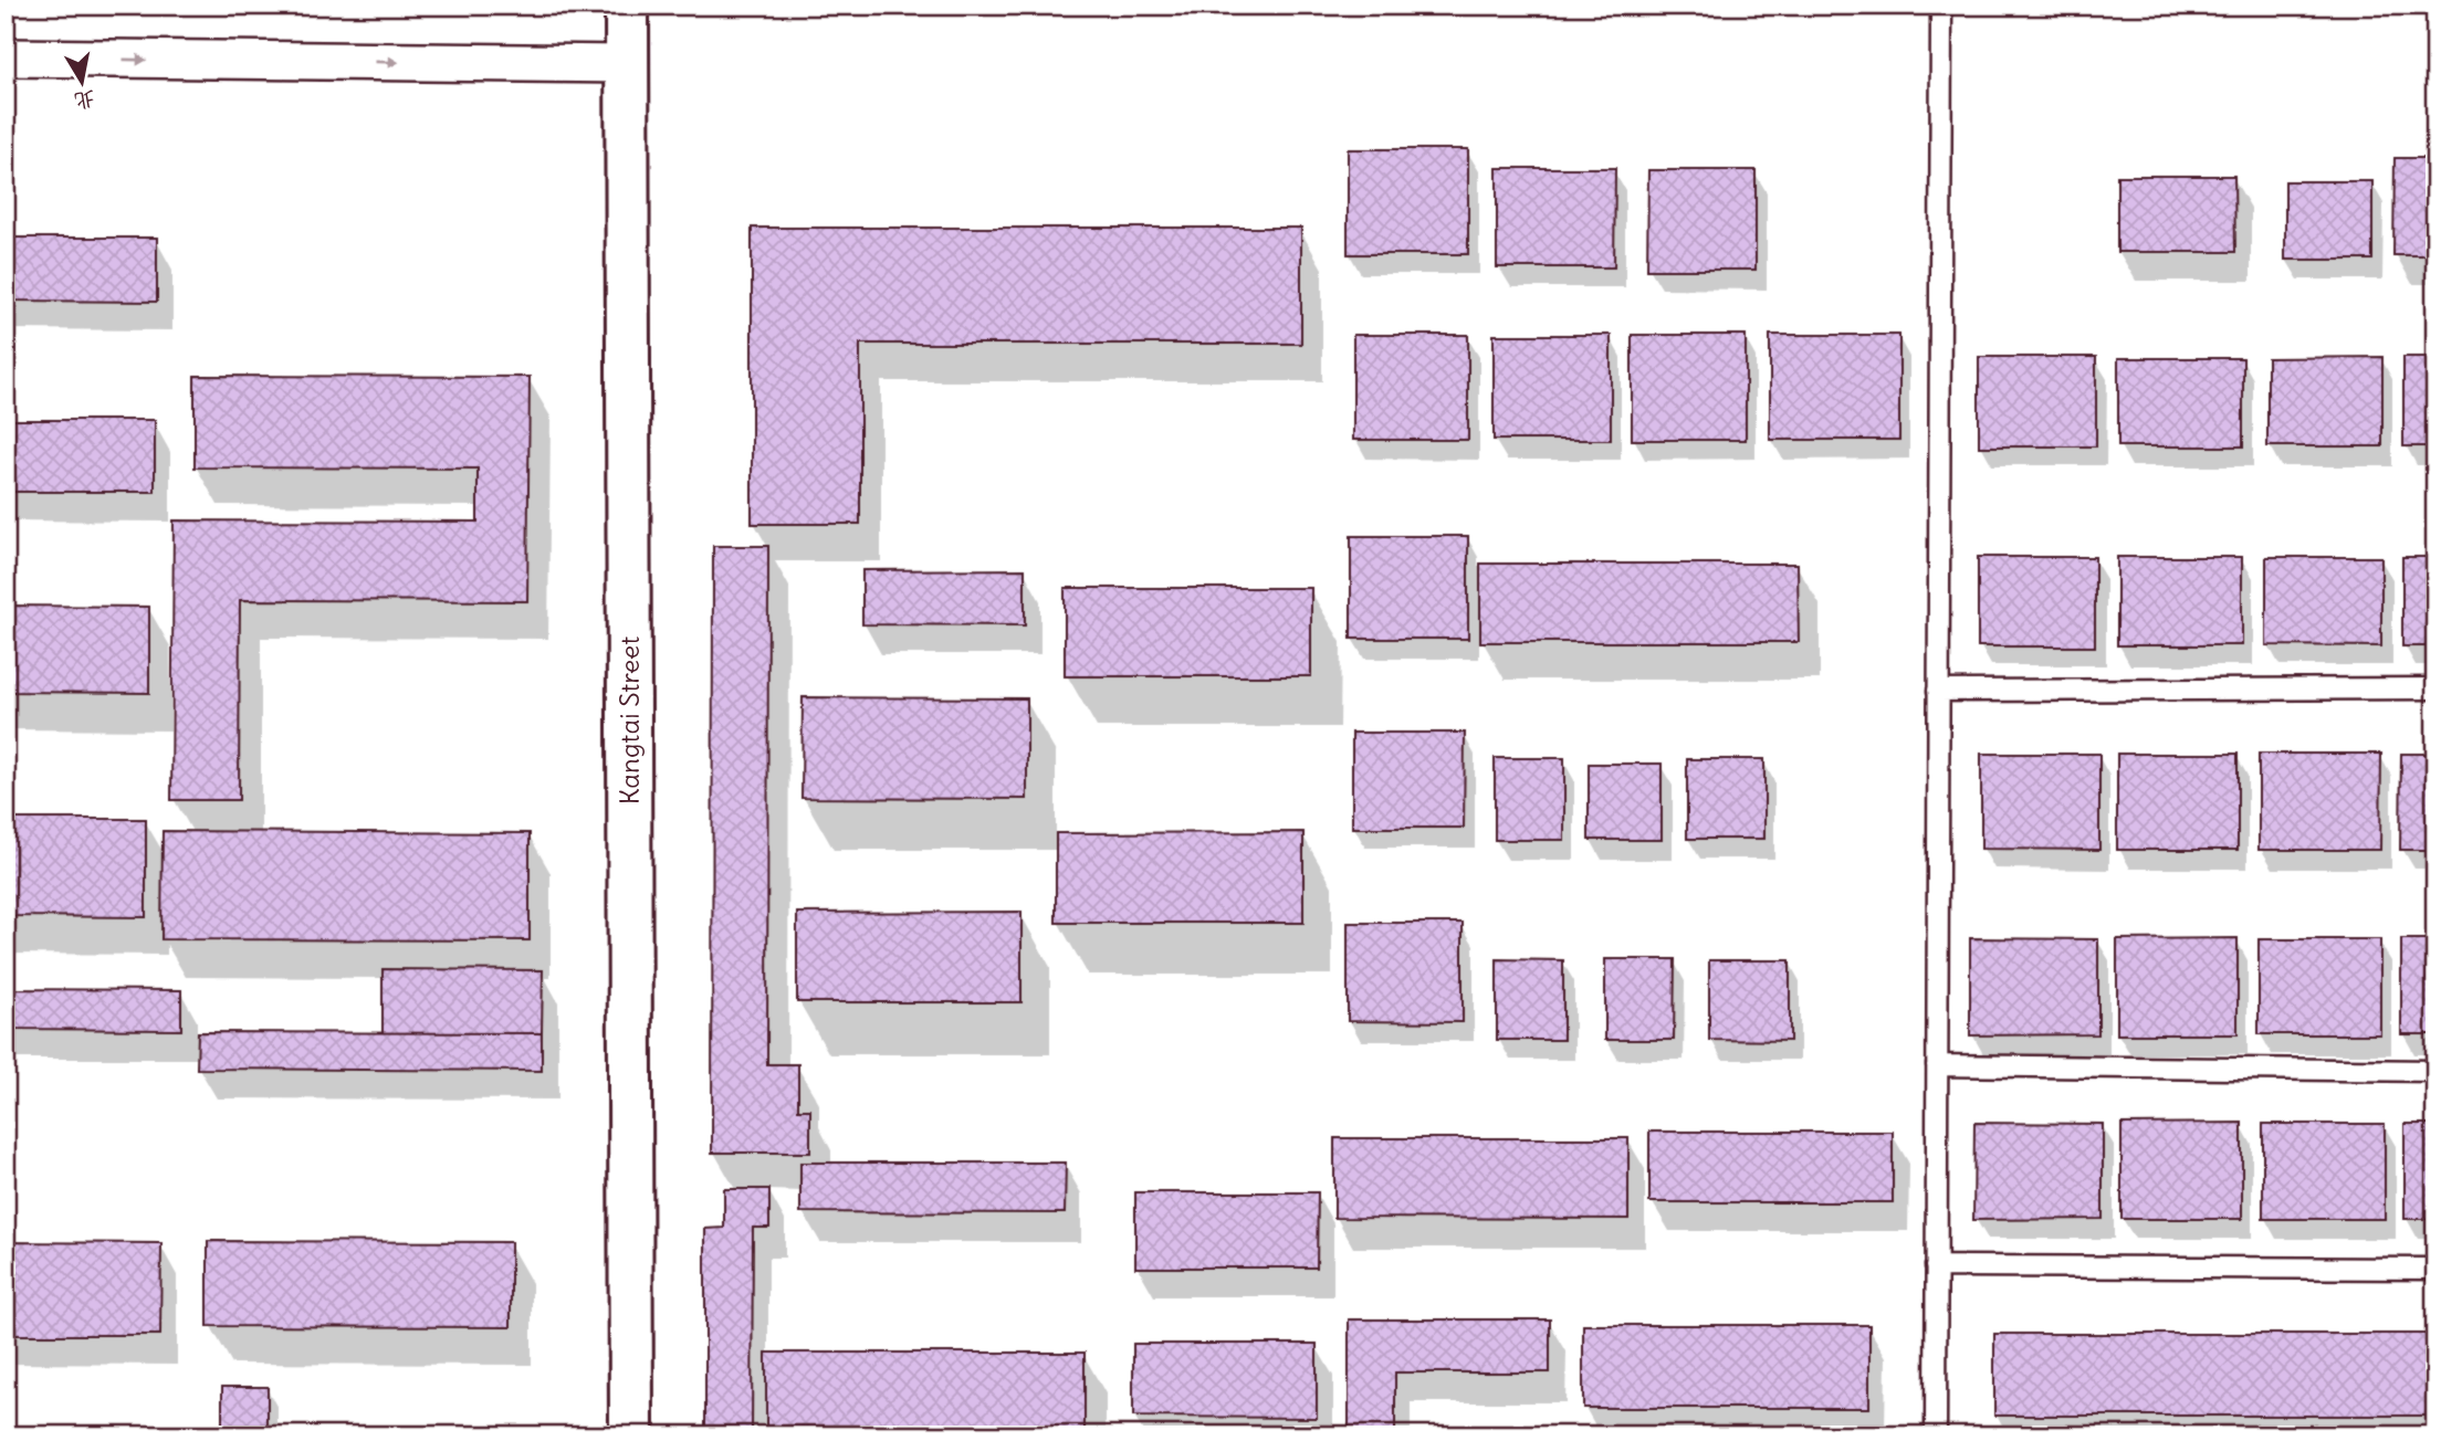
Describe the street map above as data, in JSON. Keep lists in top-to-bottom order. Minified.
{"streets":{"street":["Kangtai Street"]},"north":"bottom"}
